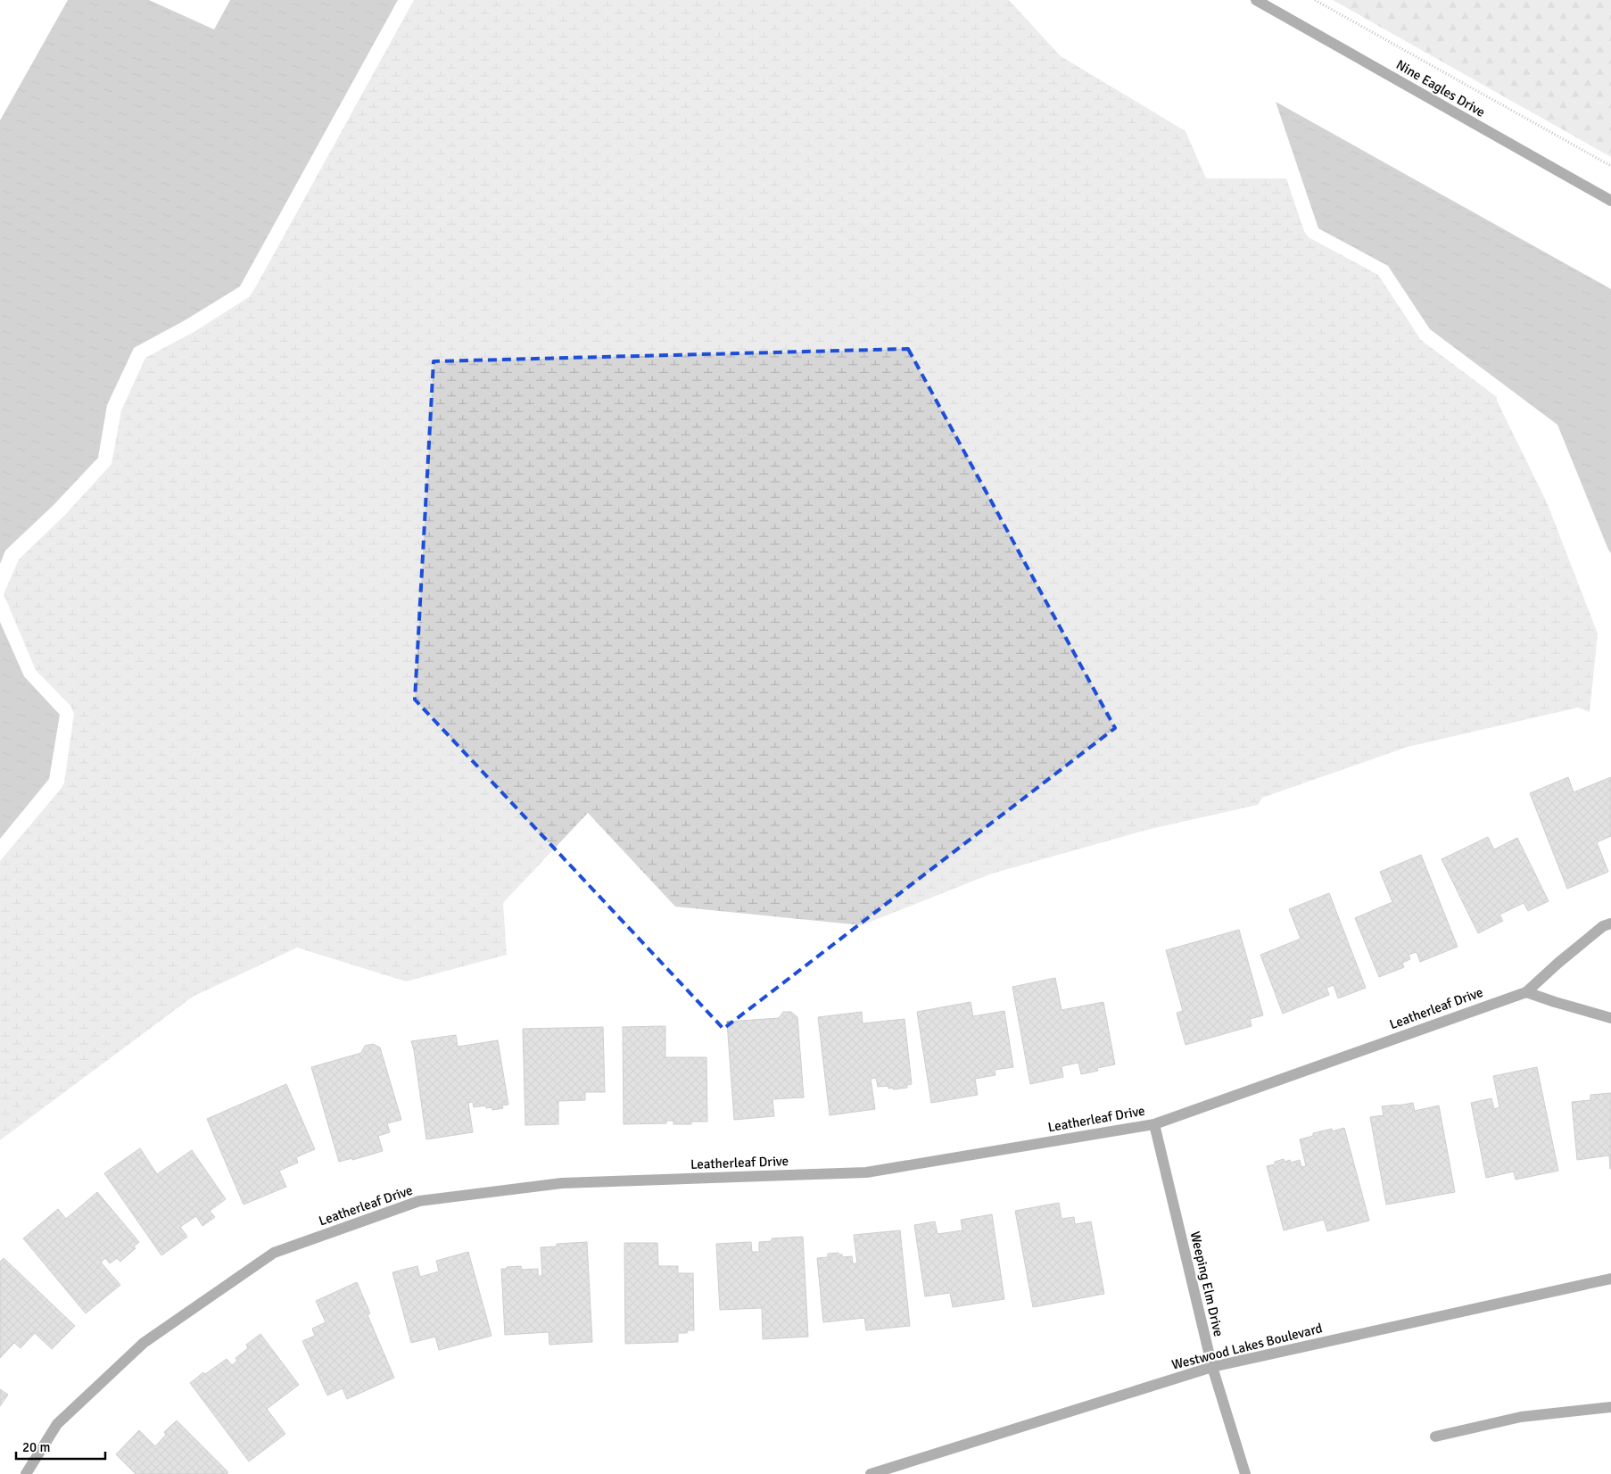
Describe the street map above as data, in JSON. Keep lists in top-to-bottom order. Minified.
{"streets":{"street":["Nine Eagles Drive","Leatherleaf Drive","Weeping Elm Drive","Westwood Lakes Boulevard"]},"crossings":[["Leatherleaf Drive","Weeping Elm Drive"],["Weeping Elm Drive","Westwood Lakes Boulevard"]],"scale_bar":"20 m"}
